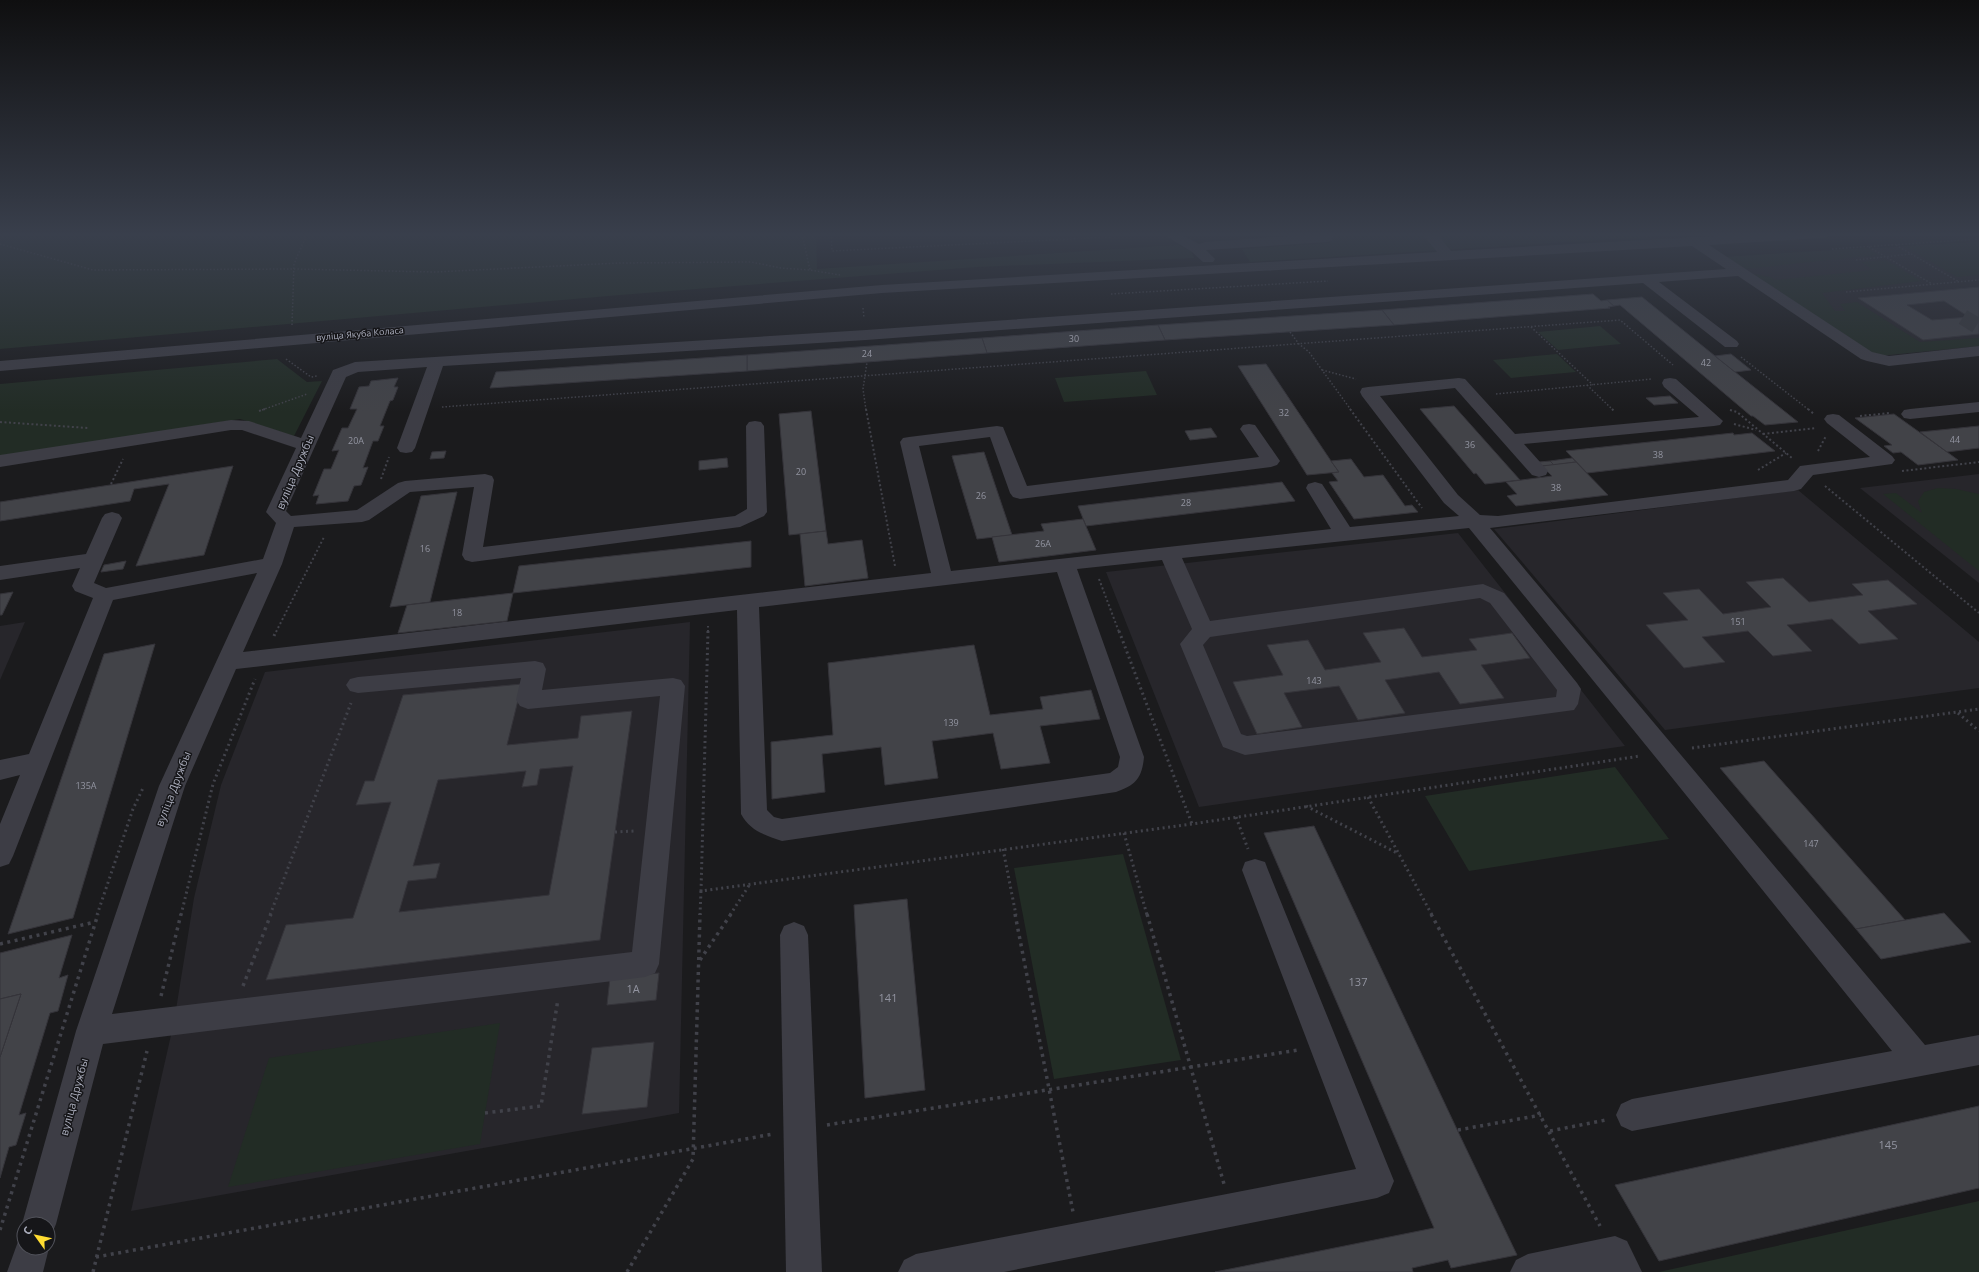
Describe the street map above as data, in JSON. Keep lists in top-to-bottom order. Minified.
{"streets":{"street":["вуліца Якуба Коласа","вуліца Дружбы"]},"house_numbers":["30","24","42","32","44","20А","36","38","20","38","26","28","26А","16","18","151","143","139","135А","147","137","1А","141","145"],"north":"top left"}
